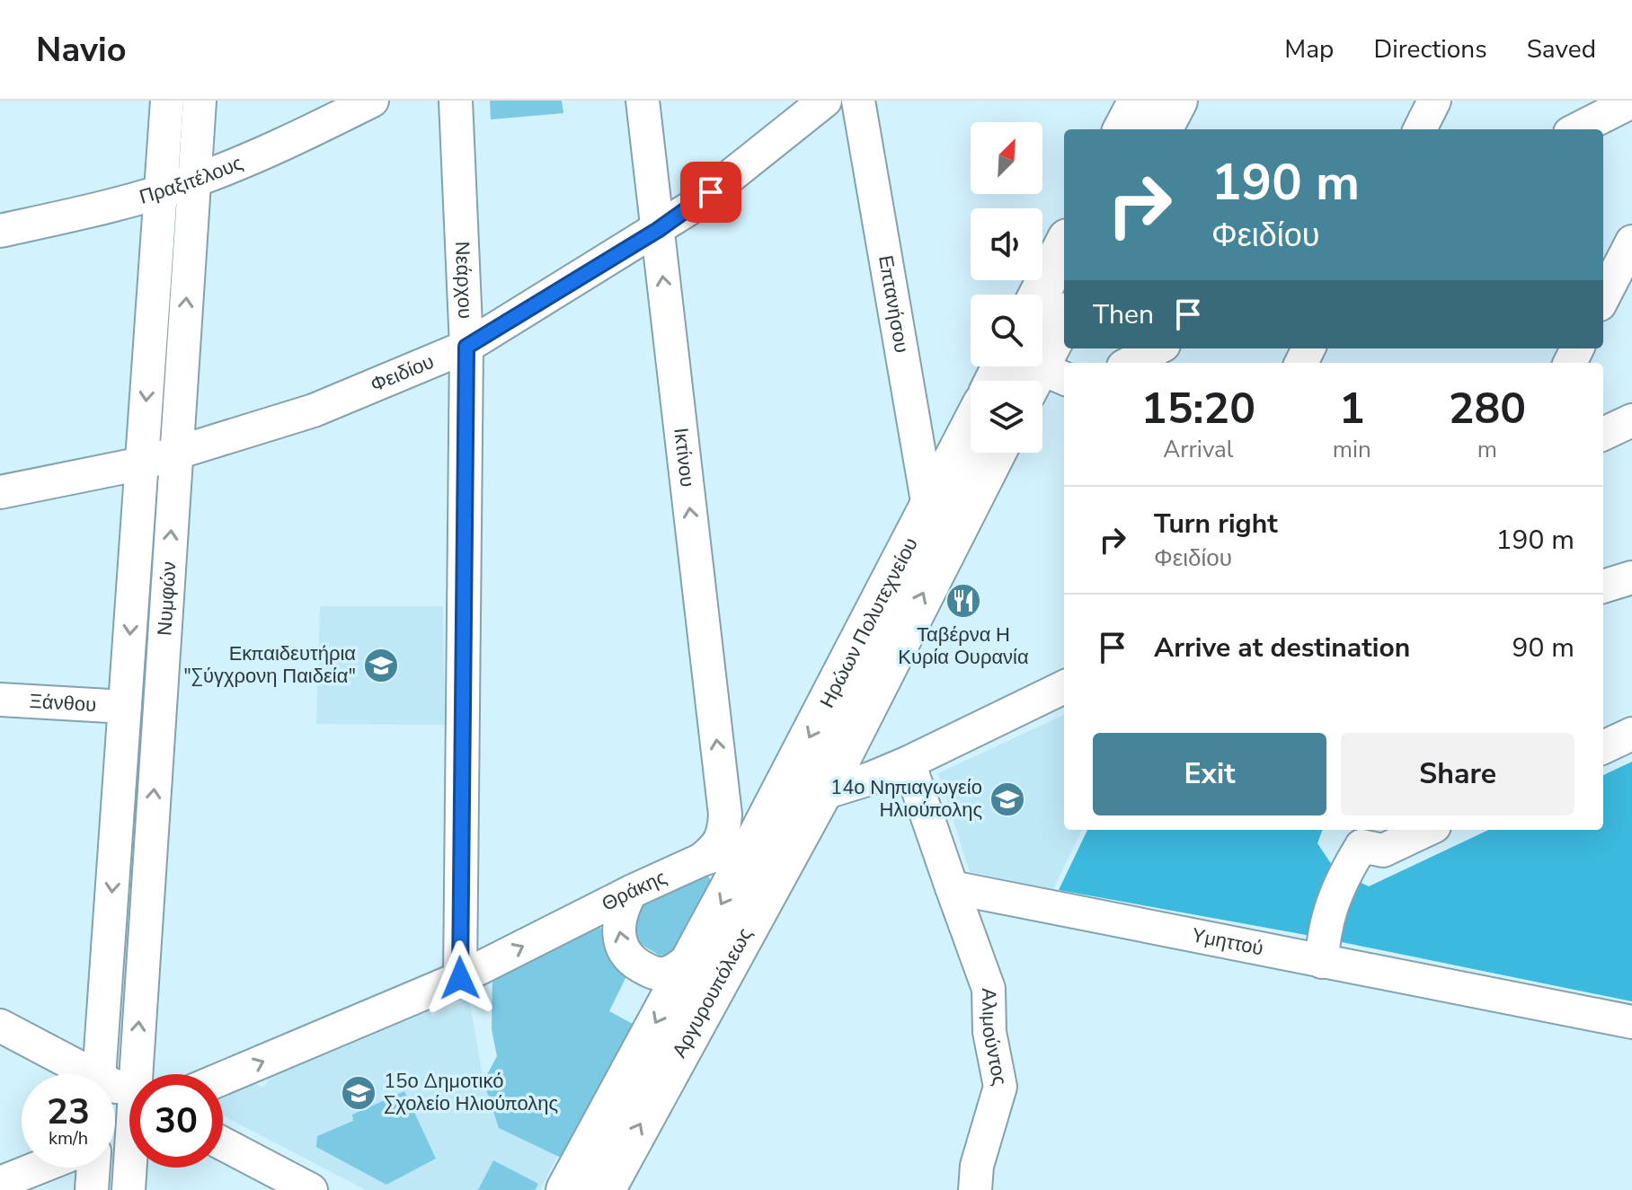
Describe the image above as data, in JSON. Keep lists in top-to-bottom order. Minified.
{"streets":{"main road":["Ηρώων Πολυτεχνείου","Αργυρουπόλεως"],"street":["Πραξιτέλους","Νεάρχου","Επτανήσου","Φειδίου","Ικτίνου","Νυμφών","Ξάνθου","Θράκης","Υμηττού","Αλιμούντος"]},"crossings":[["Πραξιτέλους","Νυμφών"],["Νεάρχου","Φειδίου"],["Νεάρχου","Θράκης"],["Επτανήσου","Ηρώων Πολυτεχνείου"],["Φειδίου","Ικτίνου"],["Φειδίου","Νυμφών"],["Ικτίνου","Θράκης"],["Νυμφών","Ξάνθου"],["Ηρώων Πολυτεχνείου","Θράκης"],["Ηρώων Πολυτεχνείου","Αργυρουπόλεως"],["Θράκης","Αργυρουπόλεως"],["Υμηττού","Αλιμούντος"]],"one_way":["Ικτίνου","Θράκης"],"places":{"restaurant":["Ταβέρνα Η Κυρία Ουρανία"],"school or university":["Εκπαιδευτήρια \"Σύγχρονη Παιδεία\"","14ο Νηπιαγωγείο Ηλιούπολης","15ο Δημοτικό Σχολείο Ηλιούπολης"]},"north":"top right","page":{"header":"Navio","nav":["Map","Directions","Saved"],"turn":["190 m","Φειδίου"],"then":"Then","eta":["15:20","Arrival","1","min","280","m"],"list":[{"name":"Turn right","note":"Φειδίου","value":"190 m"},{"name":"Arrive at destination","value":"90 m"}],"buttons":["Exit","Share"],"speed":"23 km/h","limit":"30"}}
